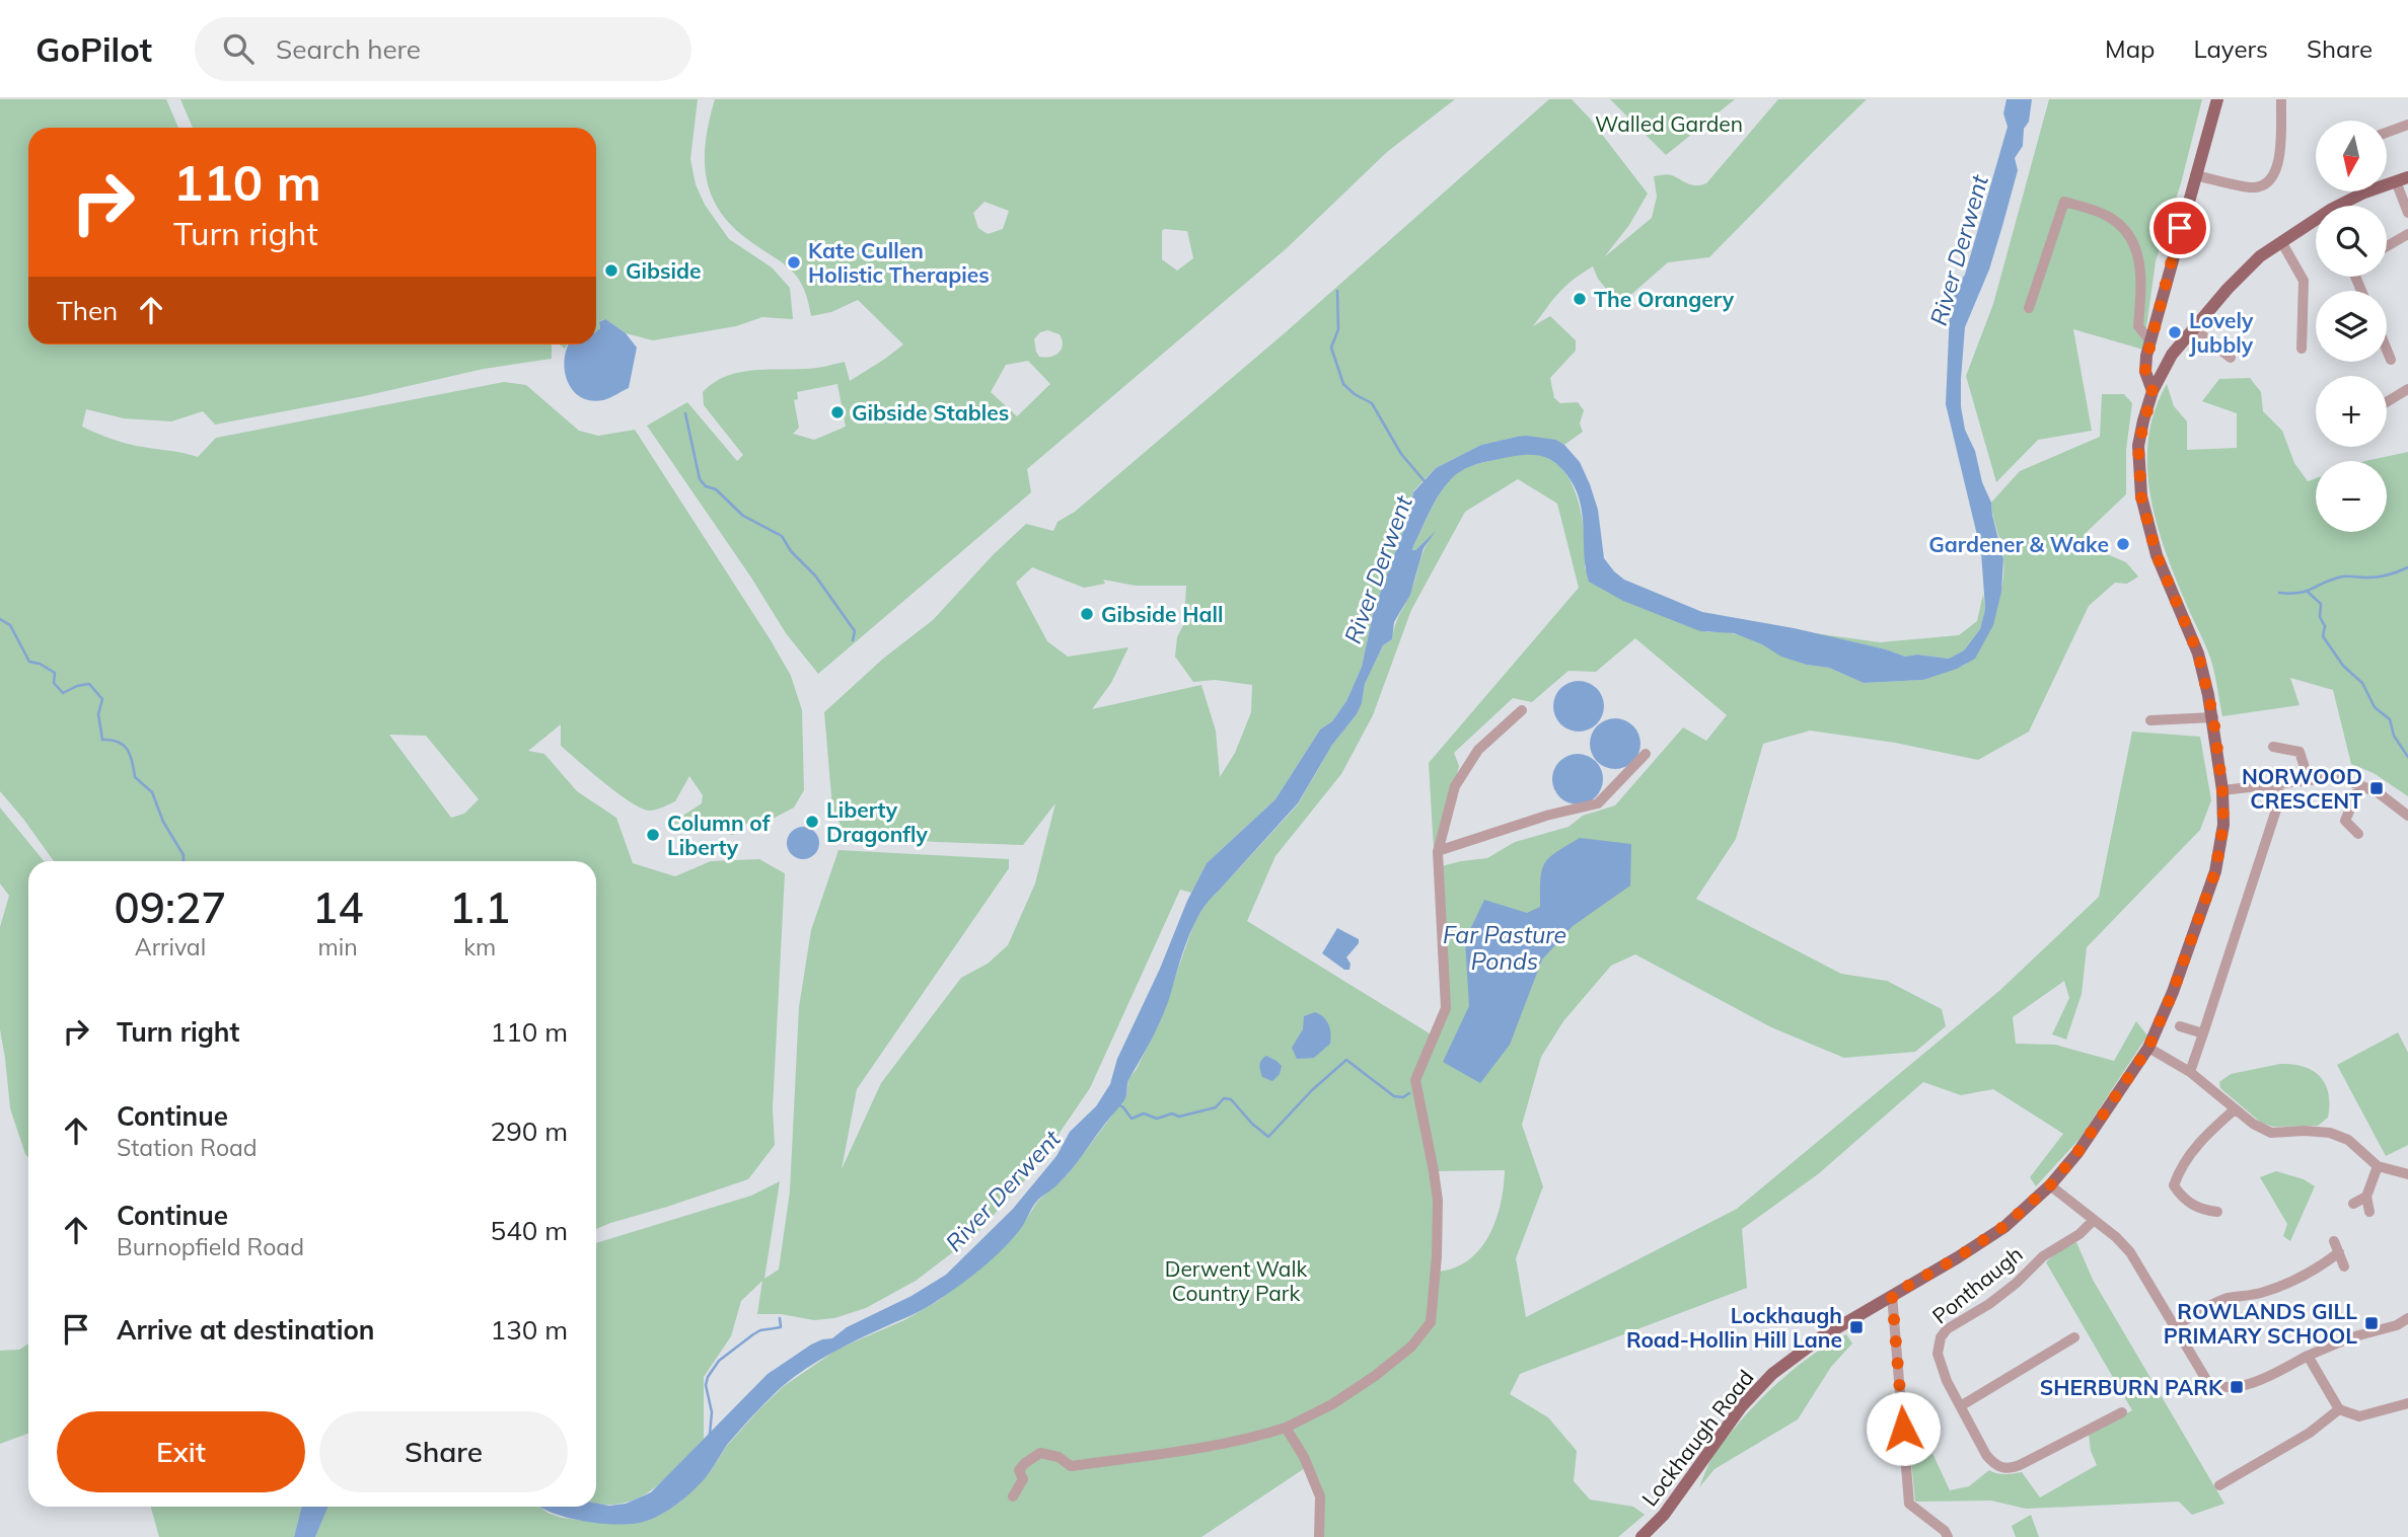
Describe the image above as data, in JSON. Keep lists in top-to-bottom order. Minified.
{"streets":{"main road":["Lockhaugh Road"],"street":["Ponthaugh"]},"water":["River Derwent","Far Pasture Ponds"],"parks":["Walled Garden","Derwent Walk Country Park"],"places":{"other":["Kate Cullen Holistic Therapies","Gibside","The Orangery","Lovely Jubbly","Gibside Stables","Gardener & Wake","Gibside Hall","Liberty Dragonfly","Column of Liberty"],"transit":["NORWOOD CRESCENT","ROWLANDS GILL PRIMARY SCHOOL","Lockhaugh Road-Hollin Hill Lane","SHERBURN PARK"]},"north":"bottom","page":{"header":"GoPilot","search":"Search here","nav":["Map","Layers","Share"],"map_buttons":["+","−"],"turn":["110 m","Turn right"],"then":"Then","eta":["09:27","Arrival","14","min","1.1","km"],"list":[{"name":"Turn right","value":"110 m"},{"name":"Continue","note":"Station Road","value":"290 m"},{"name":"Continue","note":"Burnopfield Road","value":"540 m"},{"name":"Arrive at destination","value":"130 m"}],"buttons":["Exit","Share"]}}
